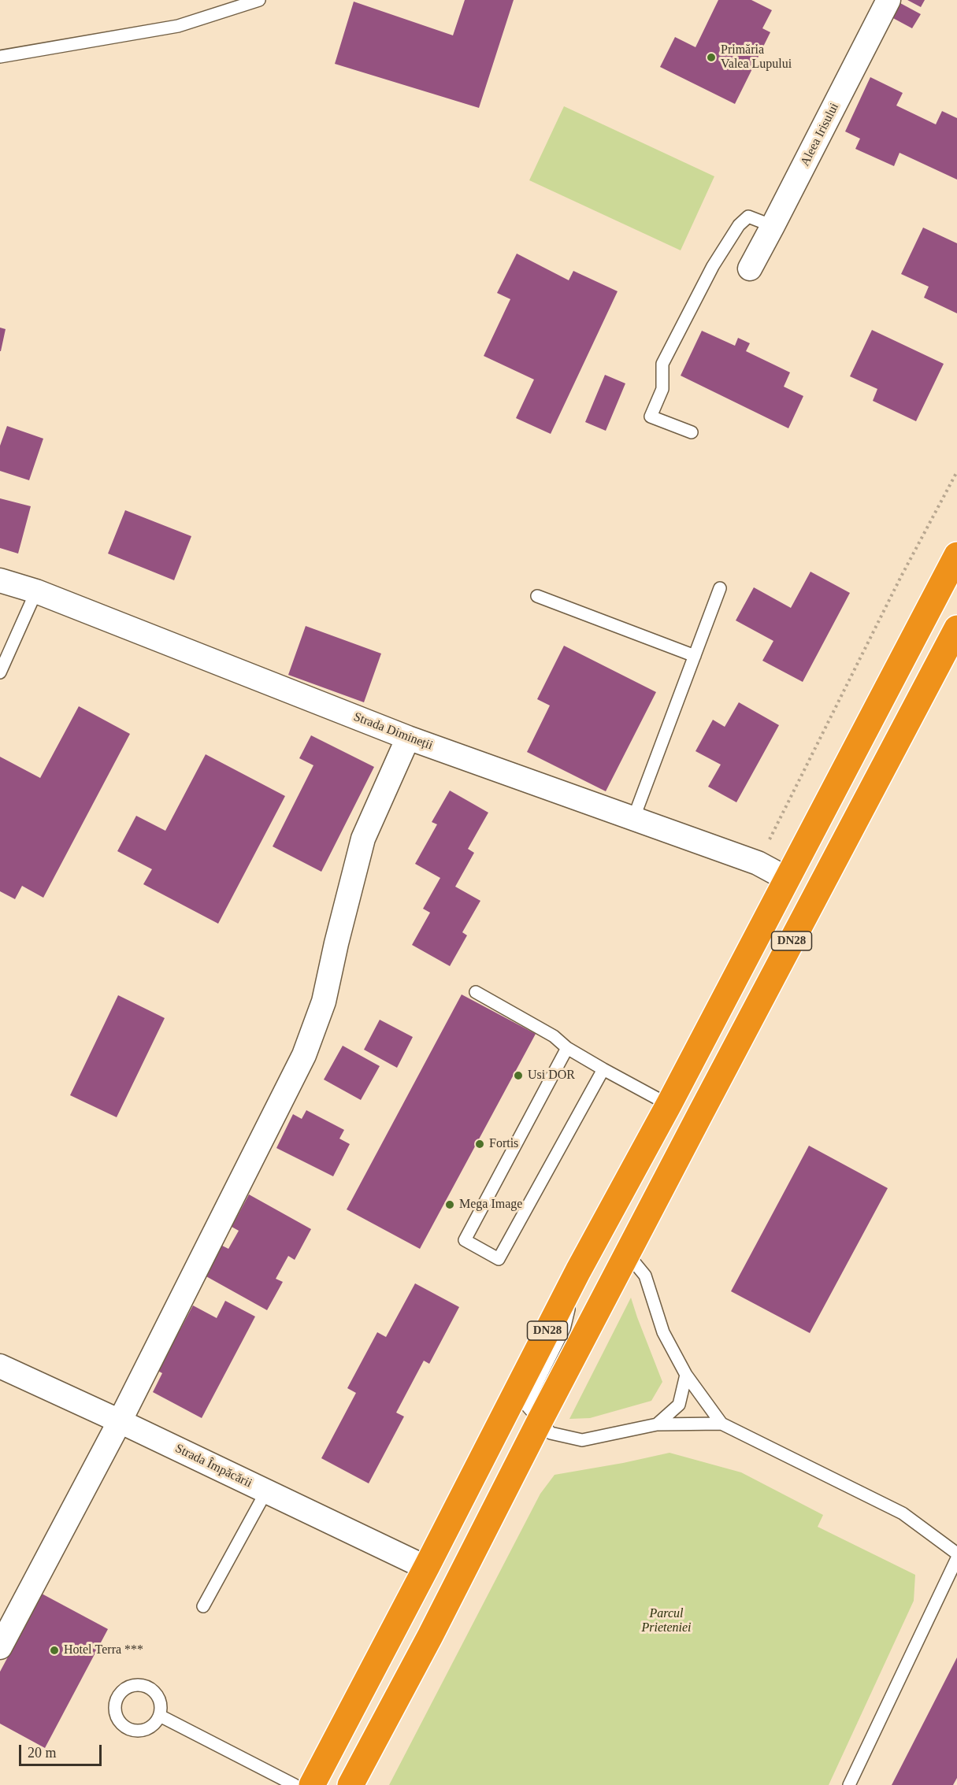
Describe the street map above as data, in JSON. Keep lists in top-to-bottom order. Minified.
{"streets":{"highway":["DN28"],"street":["Aleea Irisului","Strada Dimineții","Strada Împăcării"]},"crossings":[["Strada Dimineții","DN28"],["DN28","Strada Împăcării"]],"parks":["Parcul Prieteniei"],"places":["Primăria Valea Lupului","Usi DOR","Fortis","Mega Image","Hotel Terra ***"],"scale_bar":"20 m"}
